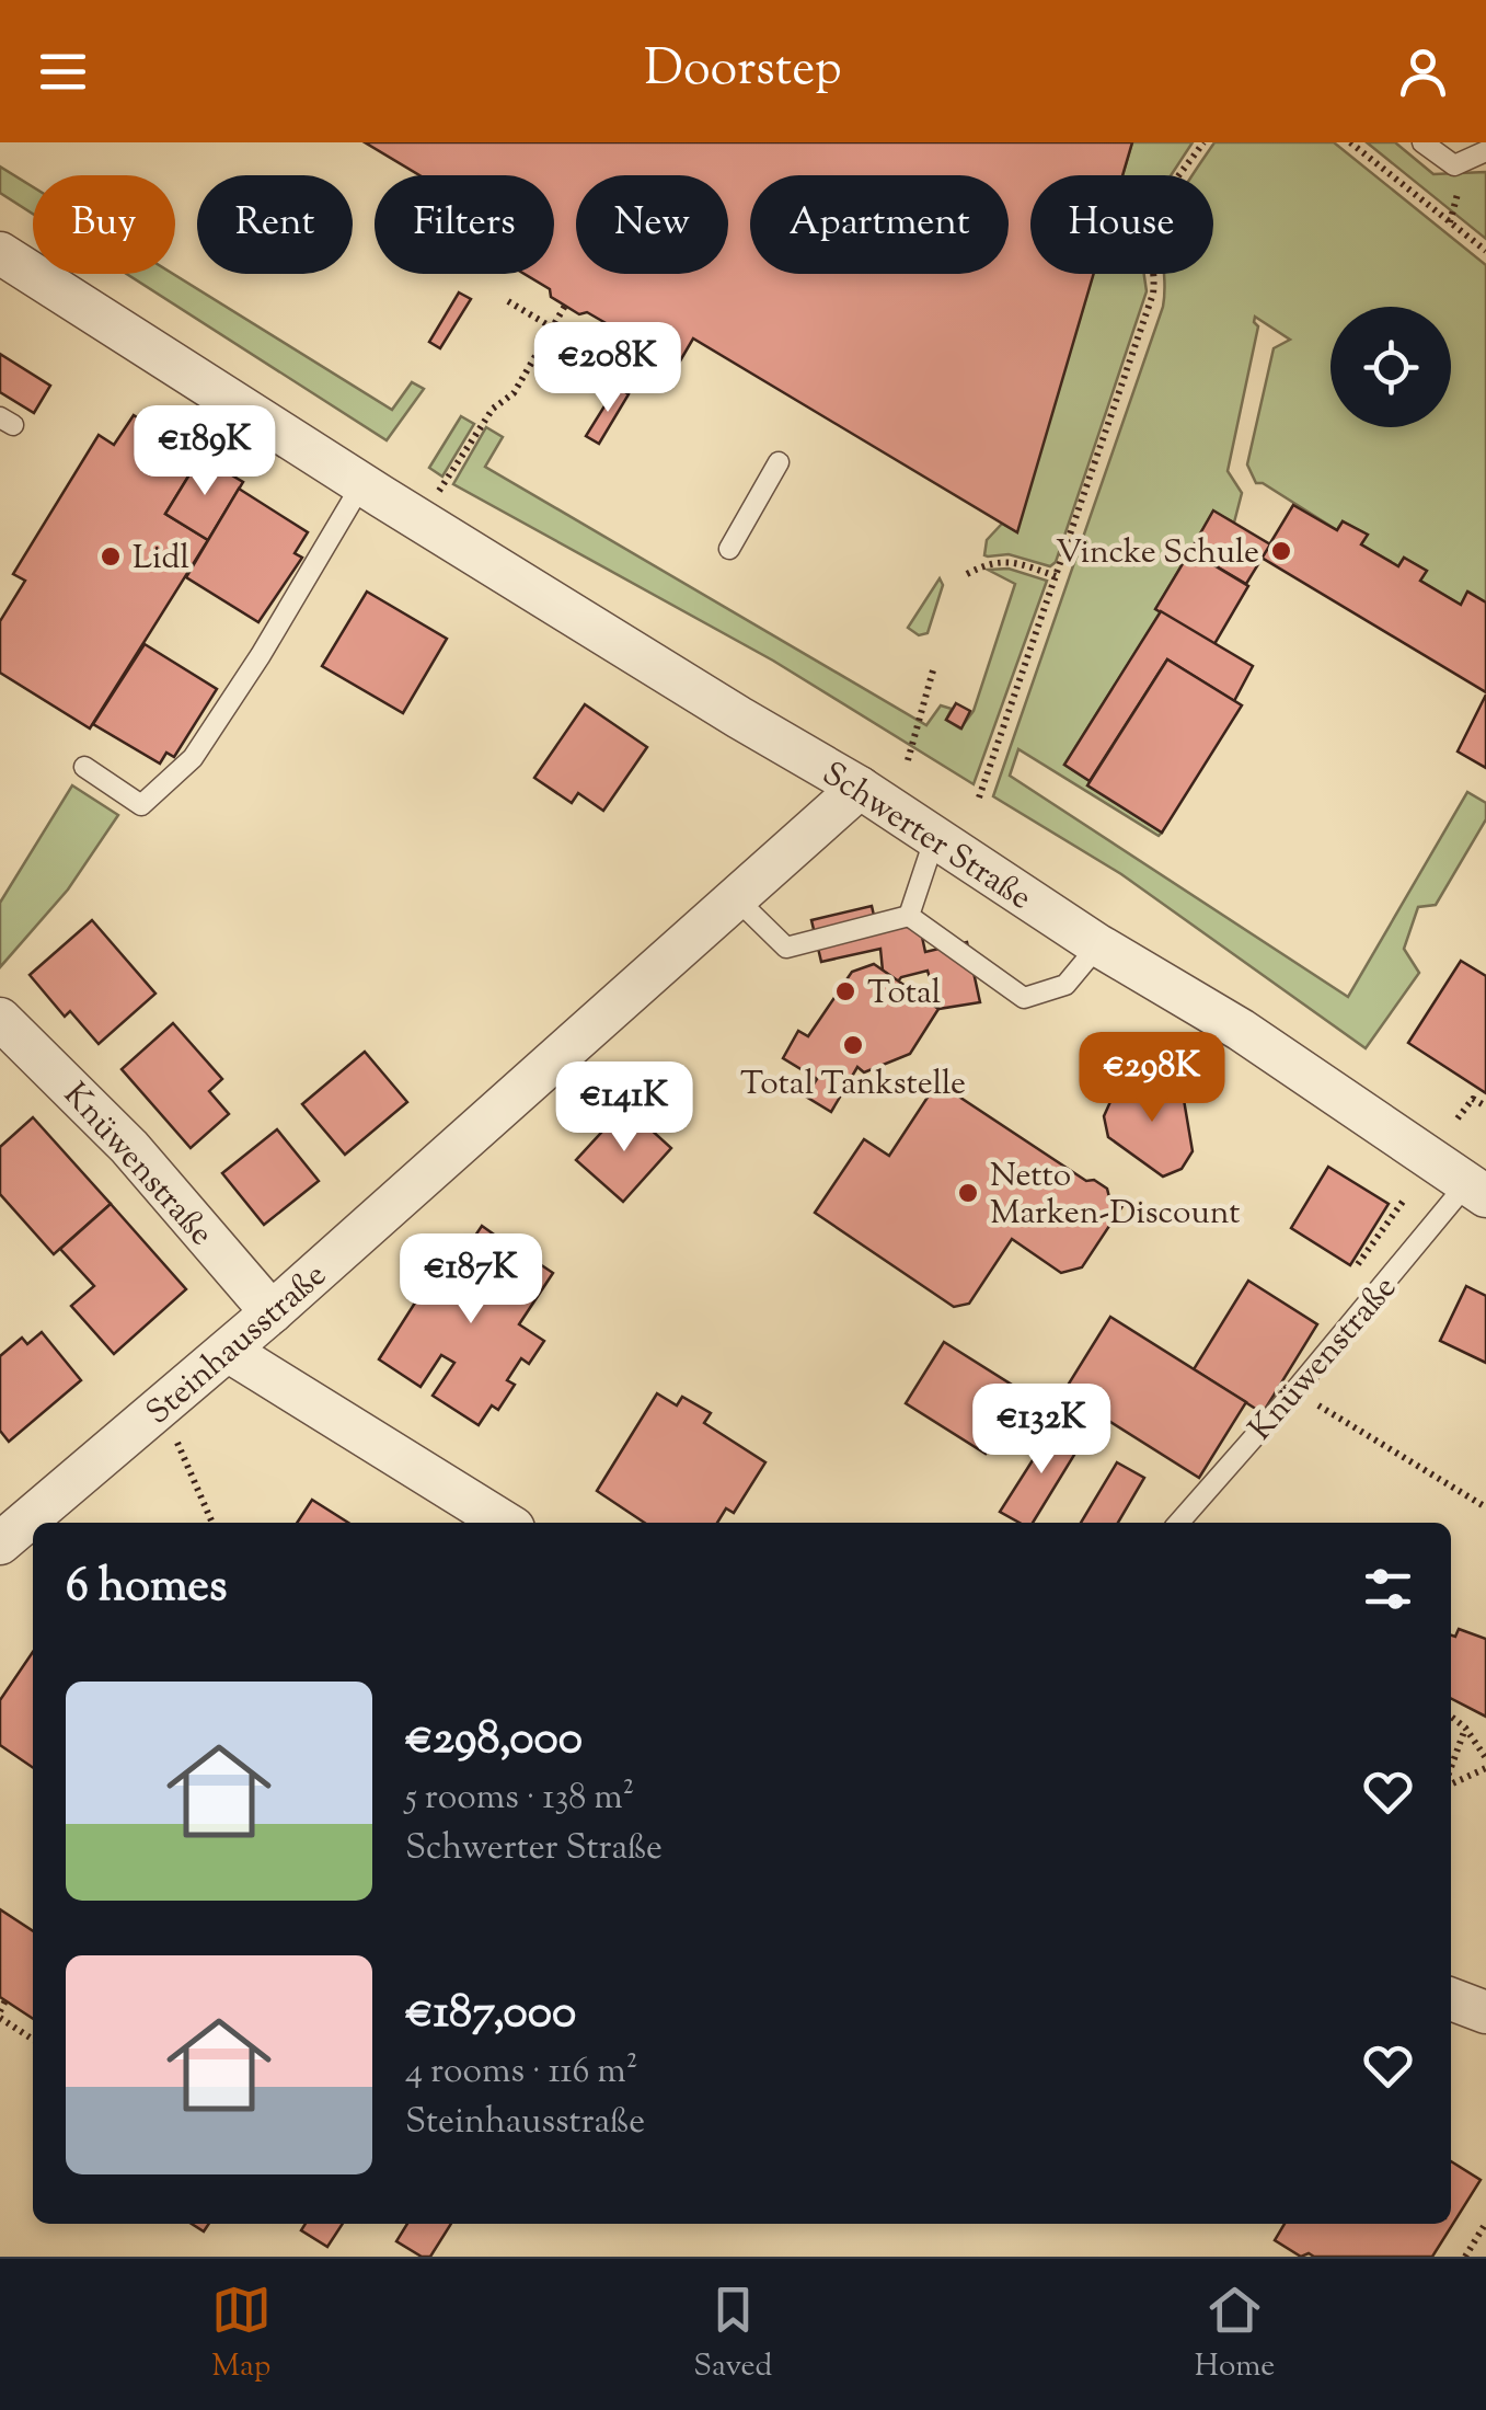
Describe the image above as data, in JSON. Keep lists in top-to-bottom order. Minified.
{"streets":{"street":["Schwerter Straße","Knüwenstraße","Steinhausstraße"]},"crossings":[["Schwerter Straße","Knüwenstraße"],["Schwerter Straße","Steinhausstraße"],["Knüwenstraße","Steinhausstraße"]],"places":["Vincke Schule","Lidl","Total","Total Tankstelle","Netto Marken-Discount"],"page":{"header":"Doorstep","chip":["Buy","Rent","Filters","New","Apartment","House"],"price":["€208K","€189K","€298K","€141K","€187K","€132K"],"heading":"6 homes","list":[{"name":"€298,000","note":"5 rooms · 138 m² · Schwerter Straße"},{"name":"€187,000","note":"4 rooms · 116 m² · Steinhausstraße"}],"tabs":["Map","Saved","Home"]}}
